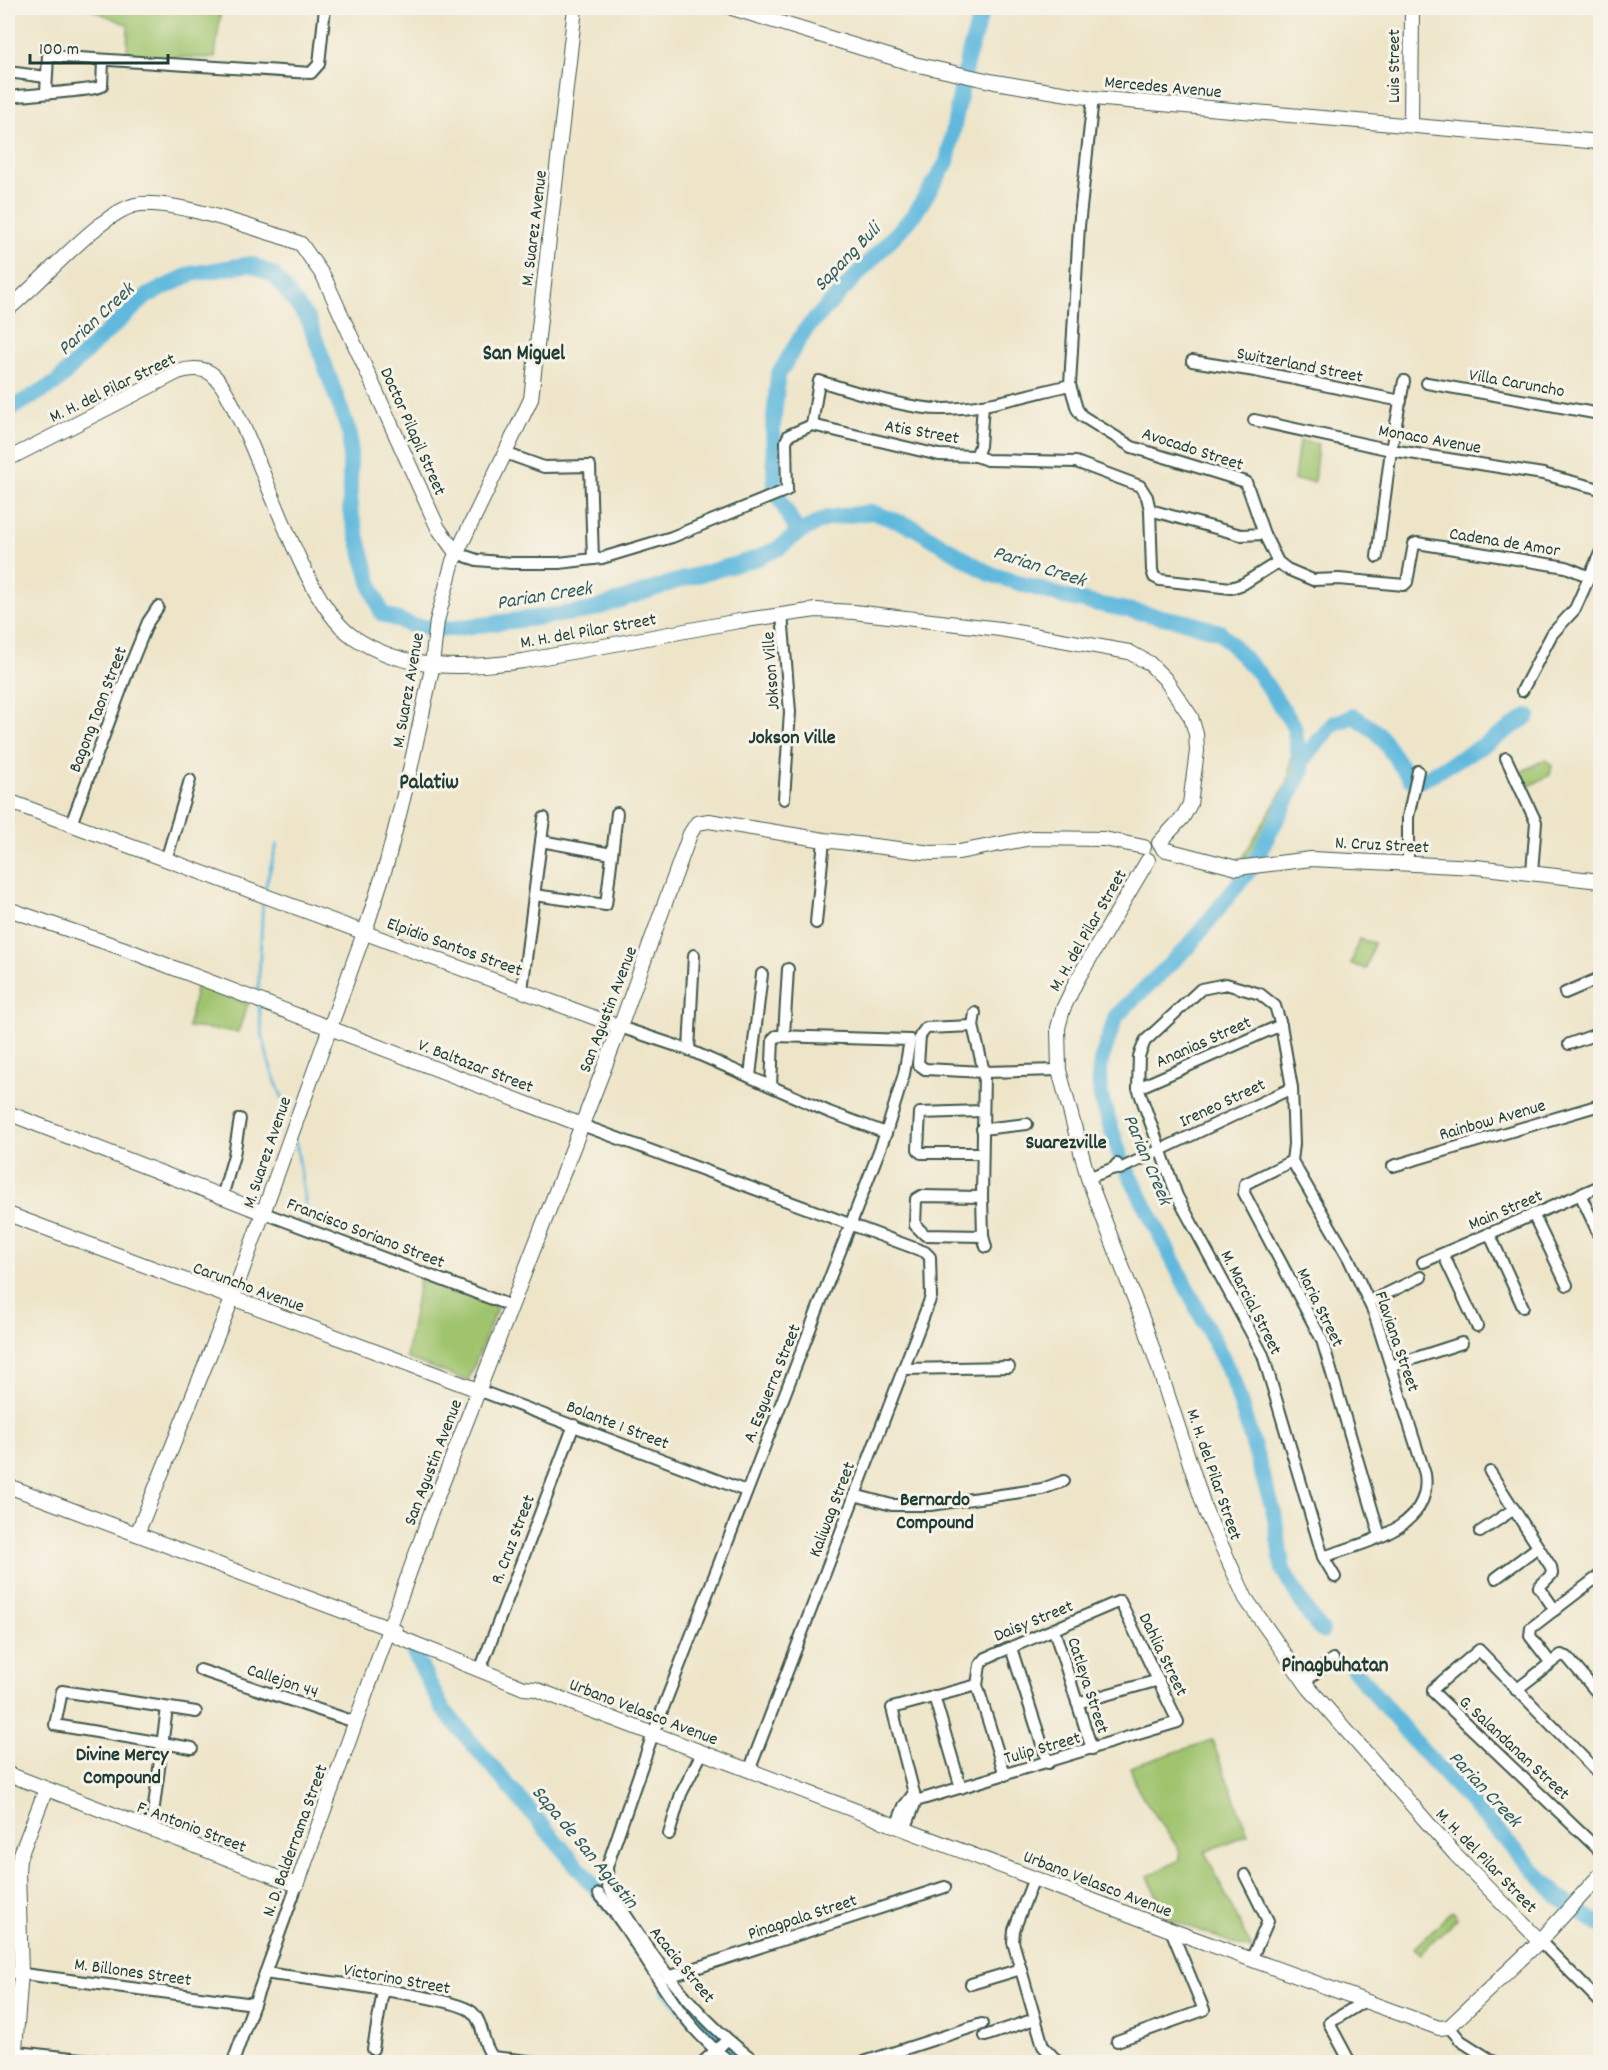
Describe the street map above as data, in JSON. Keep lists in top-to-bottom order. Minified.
{"streets":{"street":["Luis Street","Mercedes Avenue","M. Suarez Avenue","Switzerland Street","Villa Caruncho","M. H. del Pilar Street","Doctor Pilapil Street","Atis Street","Monaco Avenue","Avocado Street","Cadena de Amor","Jokson Ville","Bagong Taon Street","N. Cruz Street","Elpidio Santos Street","San Agustin Avenue","Ananias Street","V. Baltazar Street","Ireneo Street","Rainbow Avenue","Main Street","Francisco Soriano Street","Caruncho Avenue","M. Marcial Street","Maria Street","Flaviana Street","A. Esguerra Street","Bolante 1 Street","Kaliwag Street","R. Cruz Street","Daisy Street","Dahlia Street","Callejon 44","Catleya Street","Urbano Velasco Avenue","Tulip Street","G. Salandanan Street","F. Antonio Street","N. D. Balderrama Street","Pinagpala Street","Acacia Street","M. Billones Street","Victorino Street"]},"crossings":[["Luis Street","Mercedes Avenue"],["Mercedes Avenue","Avocado Street"],["M. Suarez Avenue","M. H. del Pilar Street"],["M. Suarez Avenue","Doctor Pilapil Street"],["M. Suarez Avenue","Elpidio Santos Street"],["M. Suarez Avenue","V. Baltazar Street"],["M. Suarez Avenue","Francisco Soriano Street"],["M. Suarez Avenue","Caruncho Avenue"],["M. H. del Pilar Street","Jokson Ville"],["M. H. del Pilar Street","N. Cruz Street"],["M. H. del Pilar Street","San Agustin Avenue"],["M. H. del Pilar Street","Ireneo Street"],["Avocado Street","Cadena de Amor"],["Bagong Taon Street","Elpidio Santos Street"],["Elpidio Santos Street","San Agustin Avenue"],["Elpidio Santos Street","A. Esguerra Street"],["San Agustin Avenue","V. Baltazar Street"],["San Agustin Avenue","Francisco Soriano Street"],["San Agustin Avenue","Caruncho Avenue"],["San Agustin Avenue","Bolante 1 Street"],["San Agustin Avenue","Urbano Velasco Avenue"],["San Agustin Avenue","N. D. Balderrama Street"],["Ananias Street","M. Marcial Street"],["V. Baltazar Street","A. Esguerra Street"],["V. Baltazar Street","Kaliwag Street"],["Ireneo Street","M. Marcial Street"],["Caruncho Avenue","Bolante 1 Street"],["M. Marcial Street","Flaviana Street"],["Maria Street","Flaviana Street"],["A. Esguerra Street","Bolante 1 Street"],["A. Esguerra Street","Urbano Velasco Avenue"],["A. Esguerra Street","Acacia Street"],["Bolante 1 Street","R. Cruz Street"],["Kaliwag Street","Urbano Velasco Avenue"],["R. Cruz Street","Urbano Velasco Avenue"],["Daisy Street","Dahlia Street"],["Daisy Street","Catleya Street"],["Dahlia Street","Tulip Street"],["Callejon 44","N. D. Balderrama Street"],["Catleya Street","Tulip Street"],["Urbano Velasco Avenue","N. D. Balderrama Street"],["Urbano Velasco Avenue","Acacia Street"],["F. Antonio Street","N. D. Balderrama Street"],["N. D. Balderrama Street","M. Billones Street"],["N. D. Balderrama Street","Victorino Street"],["Pinagpala Street","Acacia Street"]],"districts":["San Miguel","Jokson Ville","Palatiw","Suarezville","Bernardo Compound","Pinagbuhatan","Divine Mercy Compound"],"water":["Sapang Buli","Parian Creek","Sapa de San Agustin"],"scale_bar":"100 m"}
